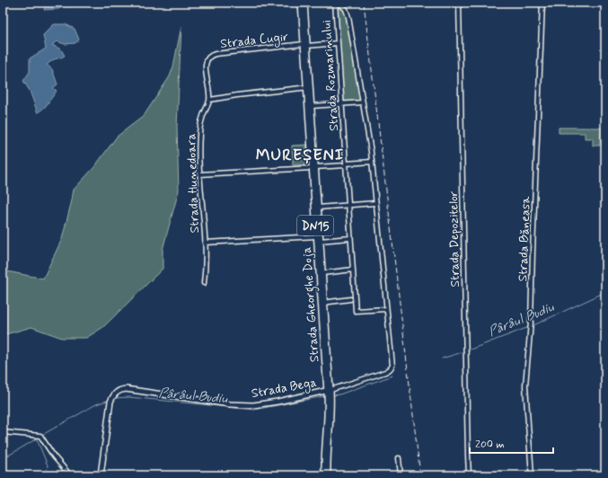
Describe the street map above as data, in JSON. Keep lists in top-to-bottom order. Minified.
{"streets":{"main road":["DN15","Strada Gheorghe Doja","Strada Bega"],"street":["Strada Cugir","Strada Rozmarinului","Strada Hunedoara","Strada Depozitelor","Strada Băneasa"]},"crossings":[["Strada Cugir","Strada Hunedoara"],["Strada Cugir","Strada Gheorghe Doja"],["Strada Rozmarinului","Strada Gheorghe Doja"],["Strada Rozmarinului","Strada Bega"],["Strada Gheorghe Doja","Strada Bega"]],"districts":["MUREȘENI"],"water":["Pârâul Budiu"],"scale_bar":"200 m"}
